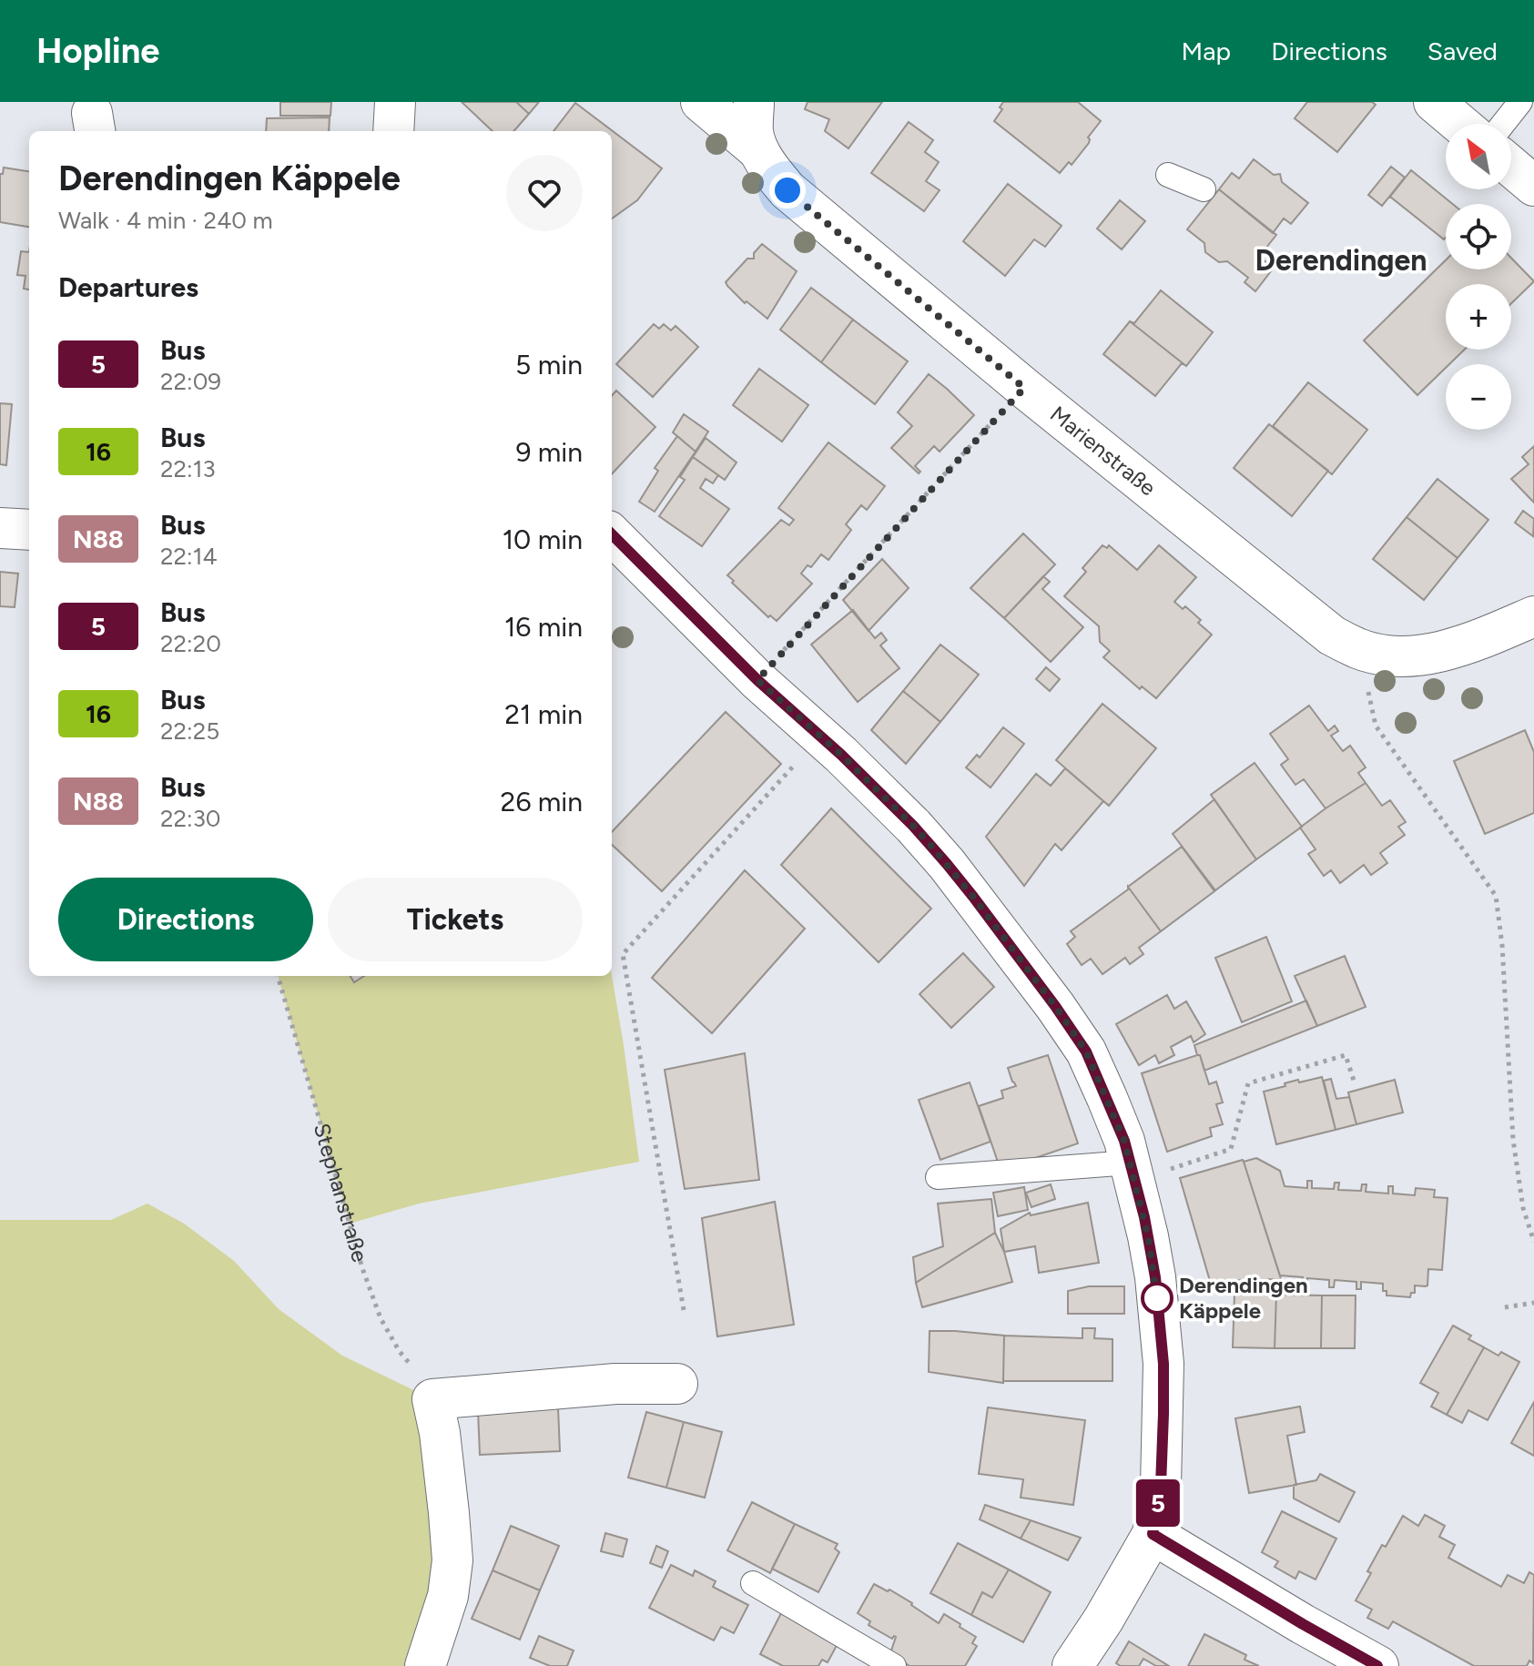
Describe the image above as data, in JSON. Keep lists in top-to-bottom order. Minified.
{"streets":{"street":["Marienstraße"],"path":["Stephanstraße"]},"districts":["Derendingen"],"places":["Derendingen Käppele"],"lines":["bus line 5"],"north":"top left","page":{"header":"Hopline","nav":["Map","Directions","Saved"],"on_map":"5","map_buttons":["+","−"],"heading":[["Derendingen Käppele","Walk · 4 min · 240 m"],"Departures"],"list":[{"mark":"5","name":"Bus","note":"22:09","value":"5 min"},{"mark":"16","name":"Bus","note":"22:13","value":"9 min"},{"mark":"N88","name":"Bus","note":"22:14","value":"10 min"},{"mark":"5","name":"Bus","note":"22:20","value":"16 min"},{"mark":"16","name":"Bus","note":"22:25","value":"21 min"},{"mark":"N88","name":"Bus","note":"22:30","value":"26 min"}],"buttons":["Directions","Tickets"]}}
